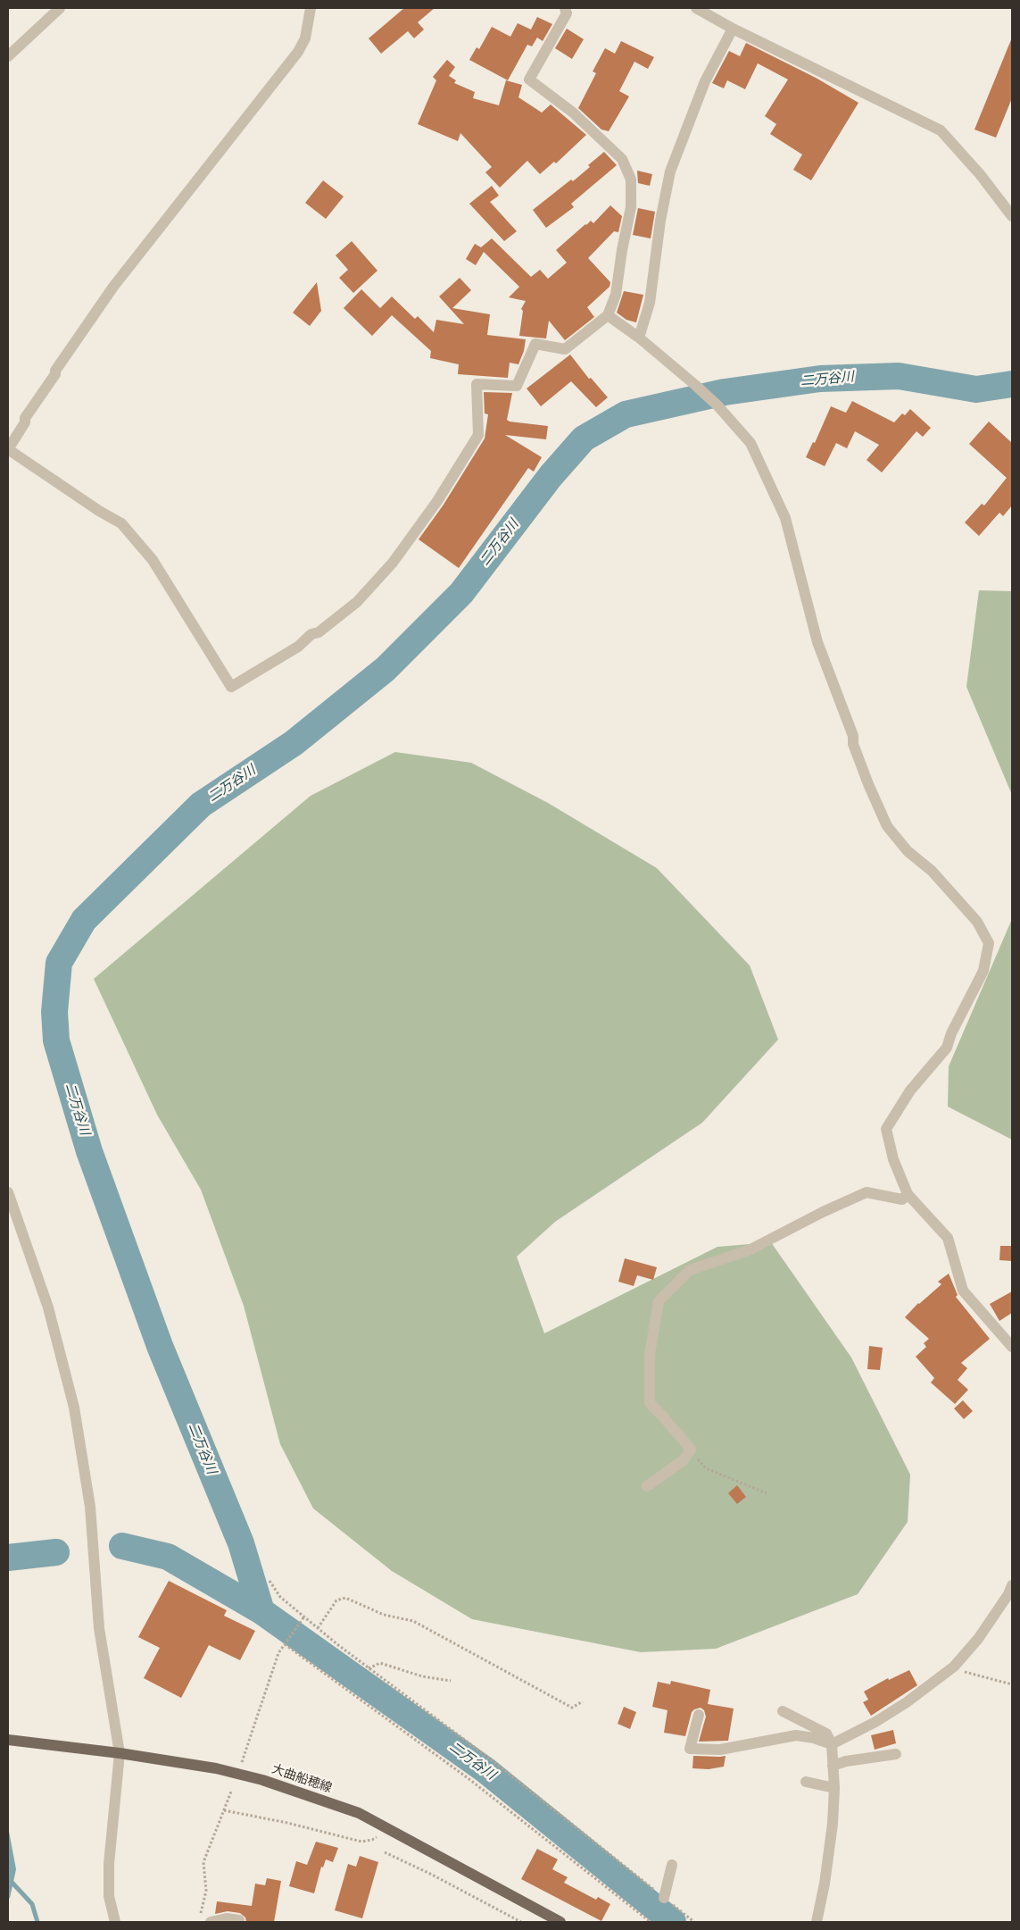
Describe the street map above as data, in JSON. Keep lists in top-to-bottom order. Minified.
{"streets":{"main road":["大曲船穂線"]},"water":["二万谷川"]}
